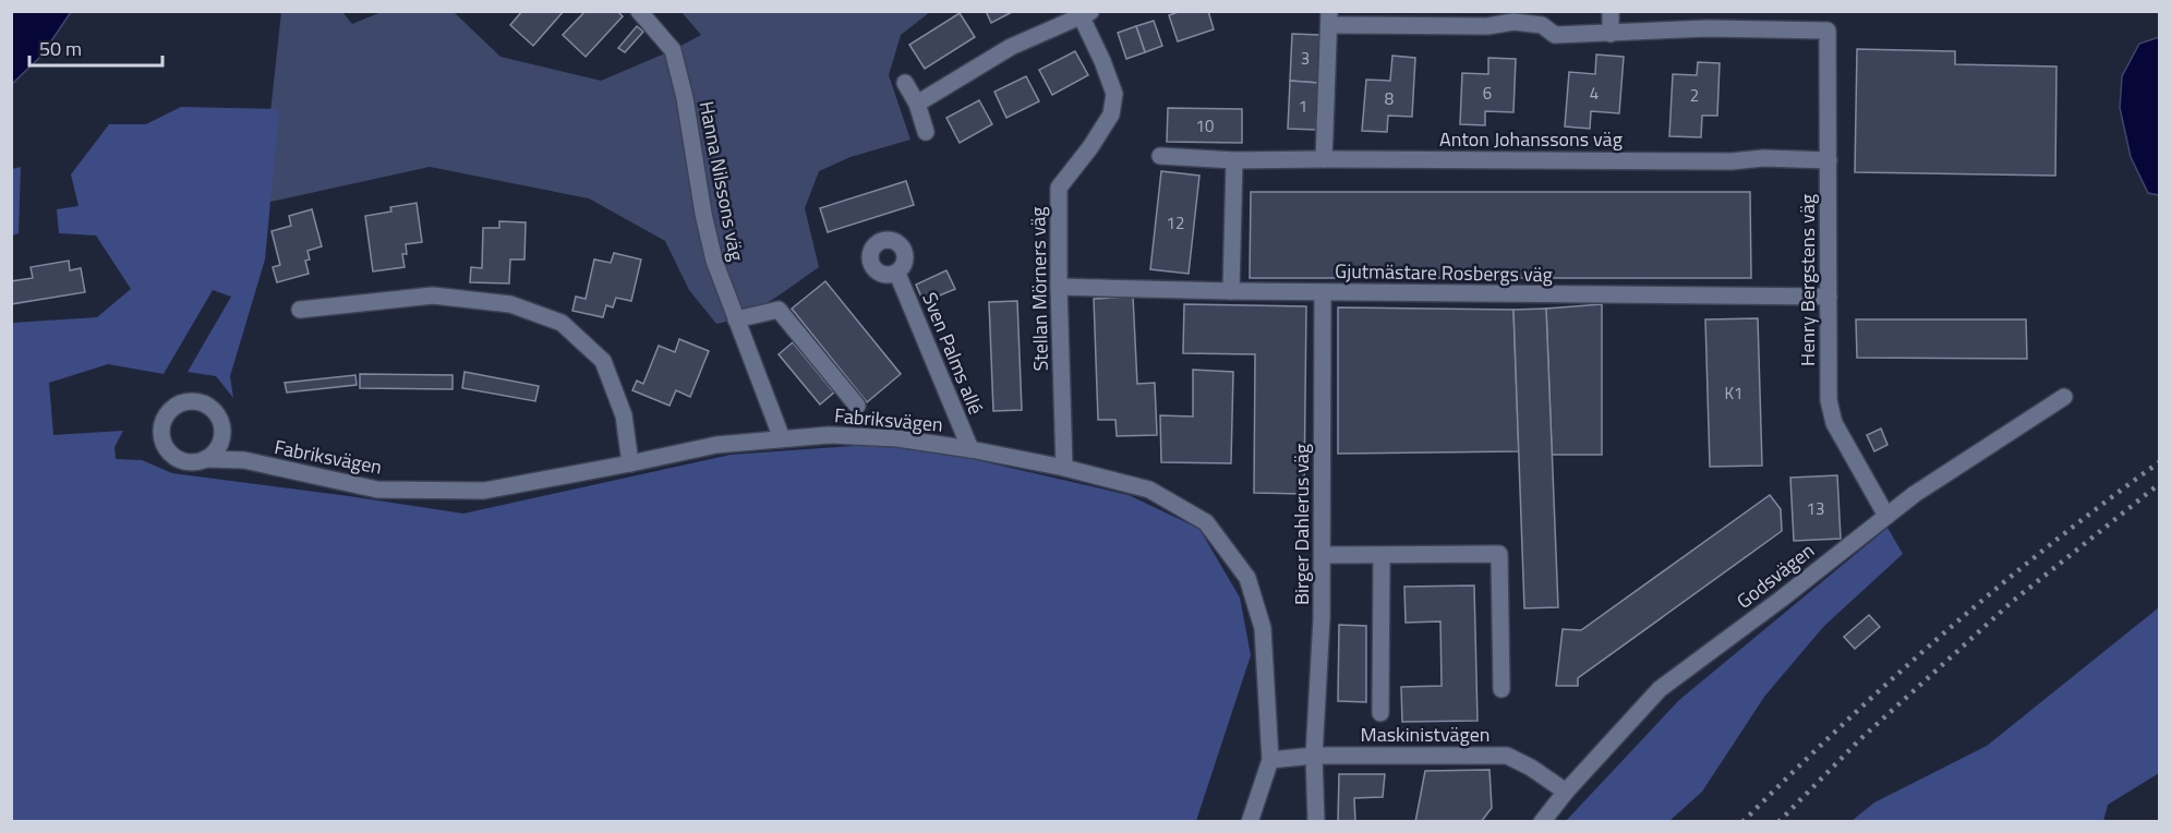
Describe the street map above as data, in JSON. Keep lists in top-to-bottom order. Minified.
{"streets":{"street":["Anton Johanssons väg","Hanna Nilssons väg","Gjutmästare Rosbergs väg","Henry Bergstens väg","Stellan Mörners väg","Sven Palms allé","Fabriksvägen","Birger Dahlerus väg","Godsvägen","Maskinistvägen"]},"crossings":[["Anton Johanssons väg","Henry Bergstens väg"],["Hanna Nilssons väg","Fabriksvägen"],["Gjutmästare Rosbergs väg","Henry Bergstens väg"],["Gjutmästare Rosbergs väg","Stellan Mörners väg"],["Gjutmästare Rosbergs väg","Birger Dahlerus väg"],["Henry Bergstens väg","Godsvägen"],["Stellan Mörners väg","Fabriksvägen"],["Sven Palms allé","Fabriksvägen"],["Birger Dahlerus väg","Maskinistvägen"],["Godsvägen","Maskinistvägen"]],"house_numbers":["3","6","4","2","8","1","10","12","K1","13"],"scale_bar":"50 m"}
